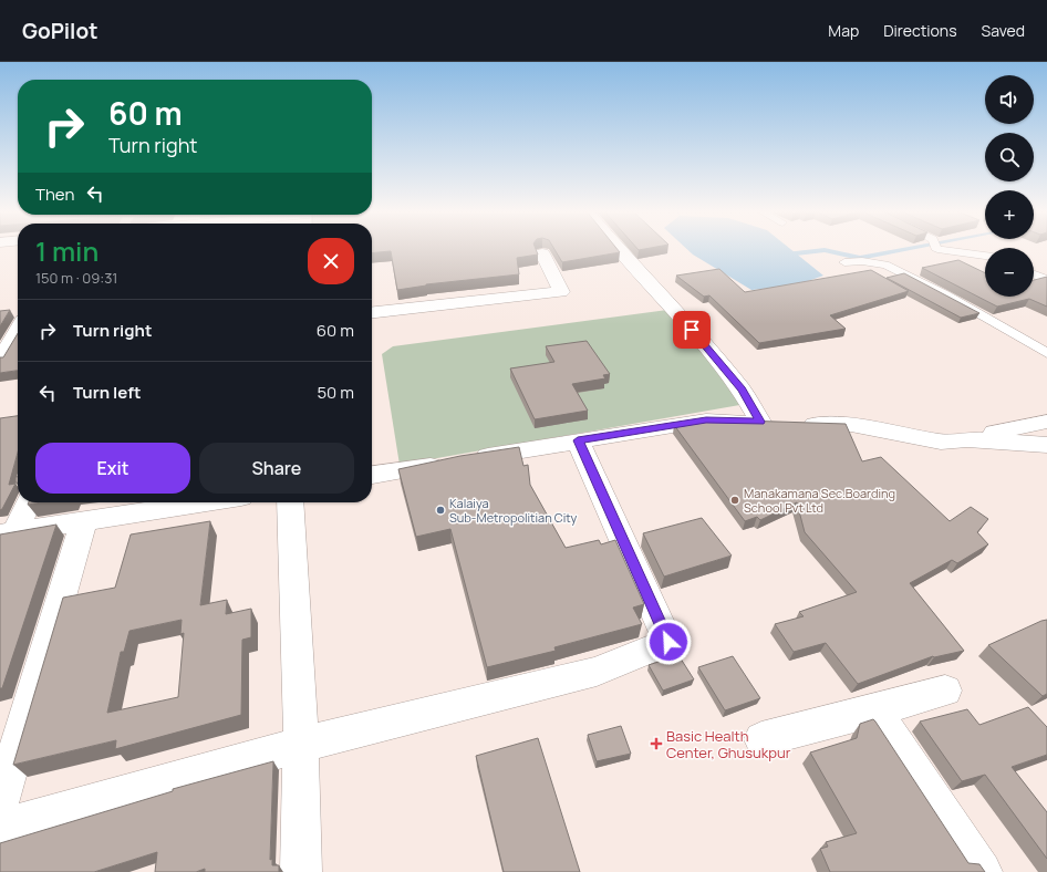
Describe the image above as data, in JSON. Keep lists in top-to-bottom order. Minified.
{"places":{"other":["Manakamana Sec.Boarding School Pvt Ltd","Kalaiya Sub-Metropolitian City"],"health":["Basic Health Center, Ghusukpur"]},"page":{"header":"GoPilot","nav":["Map","Directions","Saved"],"map_buttons":["+","−"],"turn":["60 m","Turn right"],"then":"Then","heading":["1 min","150 m · 09:31"],"list":[{"name":"Turn right","value":"60 m"},{"name":"Turn left","value":"50 m"}],"buttons":["Exit","Share"]}}
